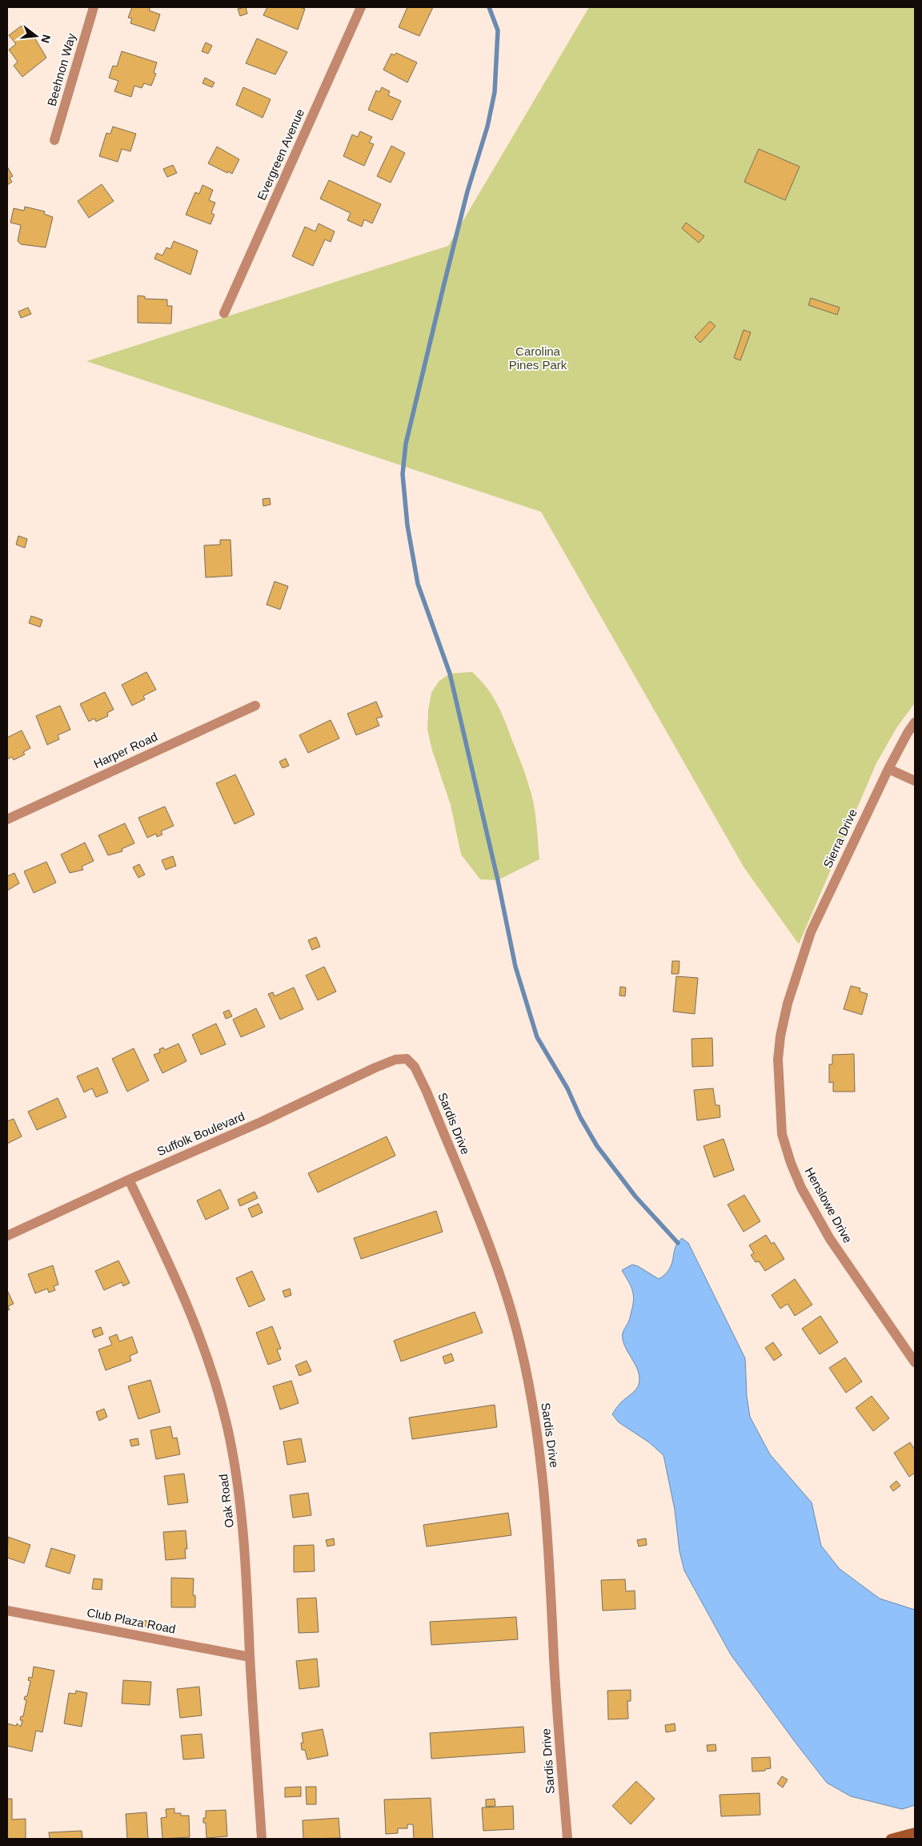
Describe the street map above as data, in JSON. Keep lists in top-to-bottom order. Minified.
{"streets":{"street":["Beehnon Way","Evergreen Avenue","Harper Road","Sierra Drive","Sardis Drive","Suffolk Boulevard","Henslowe Drive","Oak Road","Club Plaza Road"]},"crossings":[["Sierra Drive","Henslowe Drive"],["Sardis Drive","Suffolk Boulevard"],["Suffolk Boulevard","Oak Road"],["Oak Road","Club Plaza Road"]],"parks":["Carolina Pines Park"],"north":"right"}
